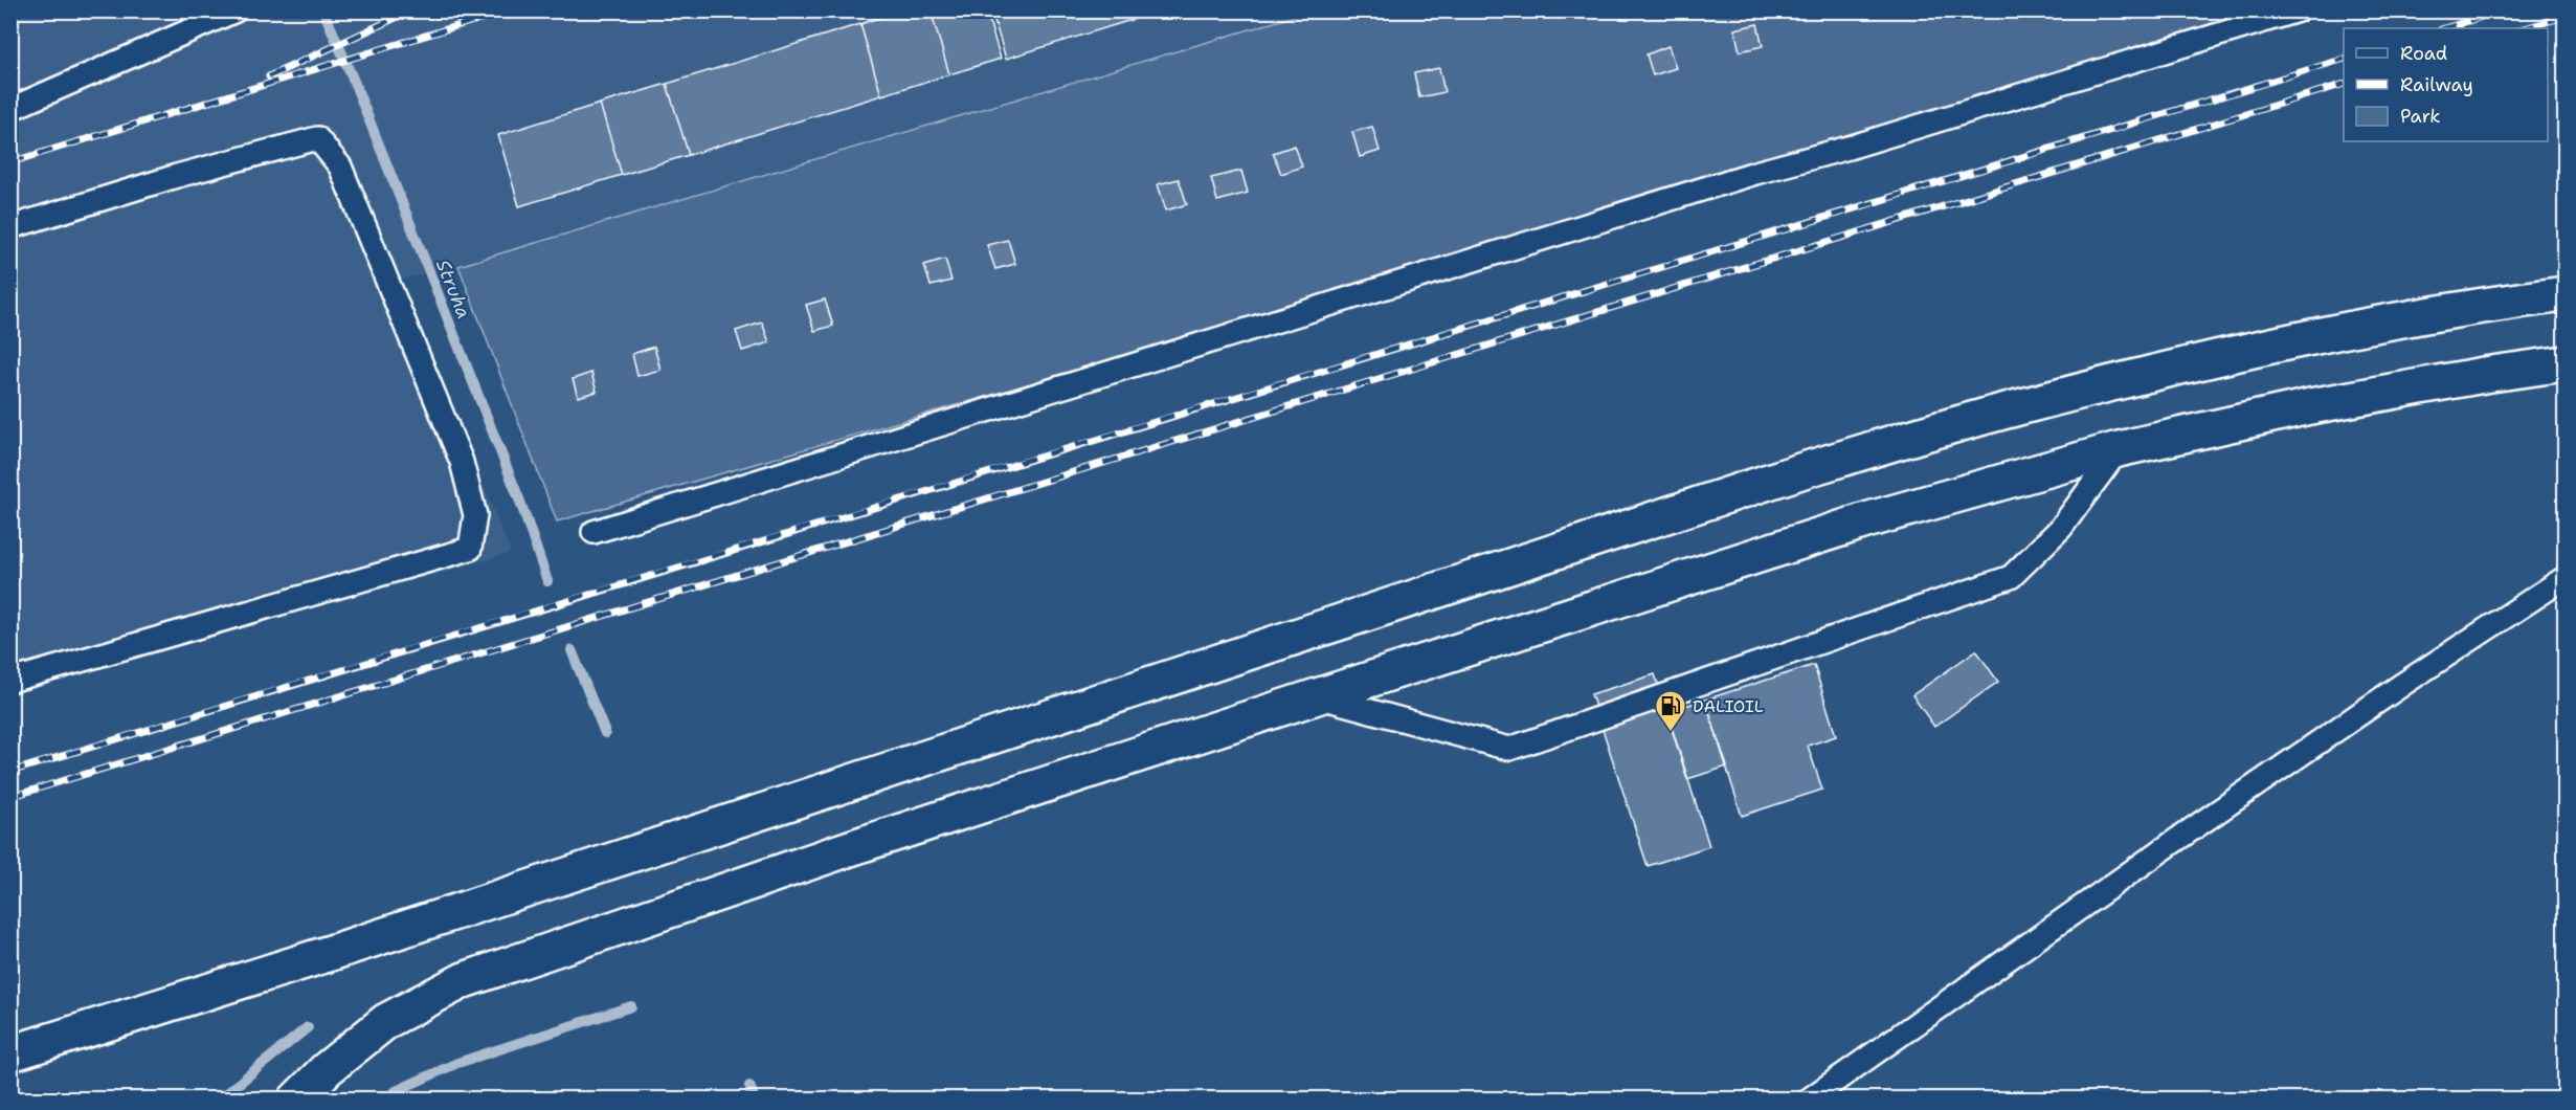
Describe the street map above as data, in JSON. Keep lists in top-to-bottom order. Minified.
{"water":["Struha"],"places":{"fuel station":["DALIOIL"]},"legend":["Road","Railway","Park"]}
